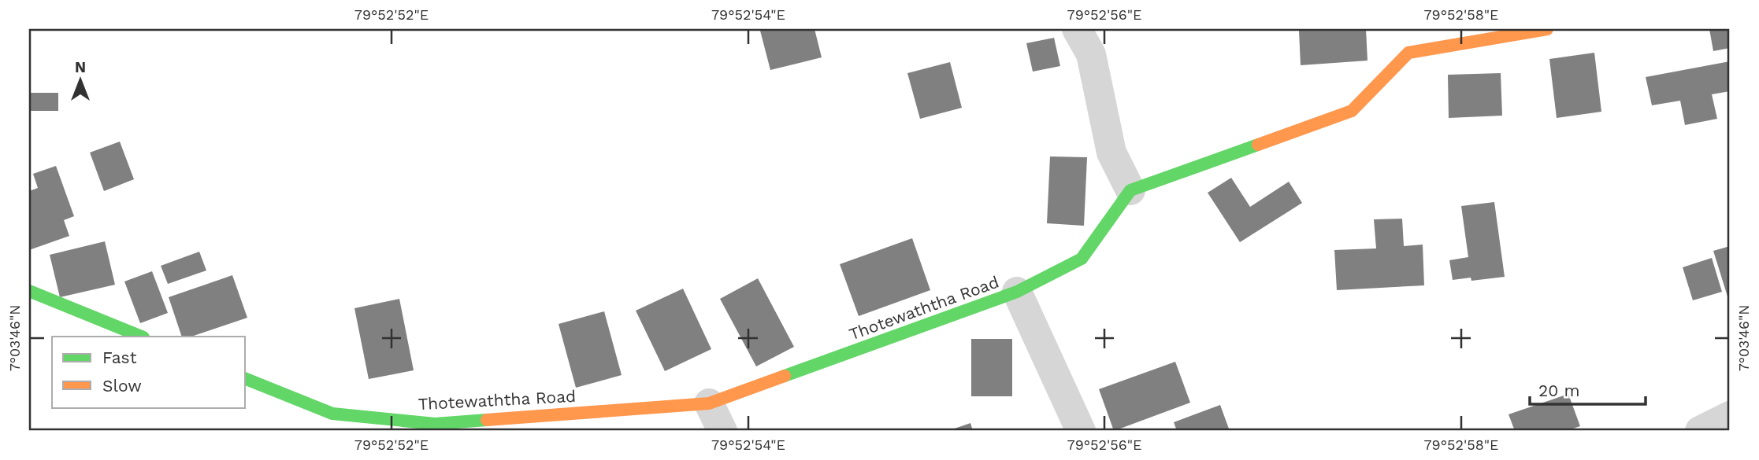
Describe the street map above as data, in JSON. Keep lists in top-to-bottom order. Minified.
{"streets":{"street":["Thotewaththa Road"]},"legend":["Fast","Slow"],"scale_bar":"20 m","north":"top","coordinates":["79°52'52\"E","79°52'54\"E","79°52'56\"E","79°52'58\"E","7°03'46\"N"]}
